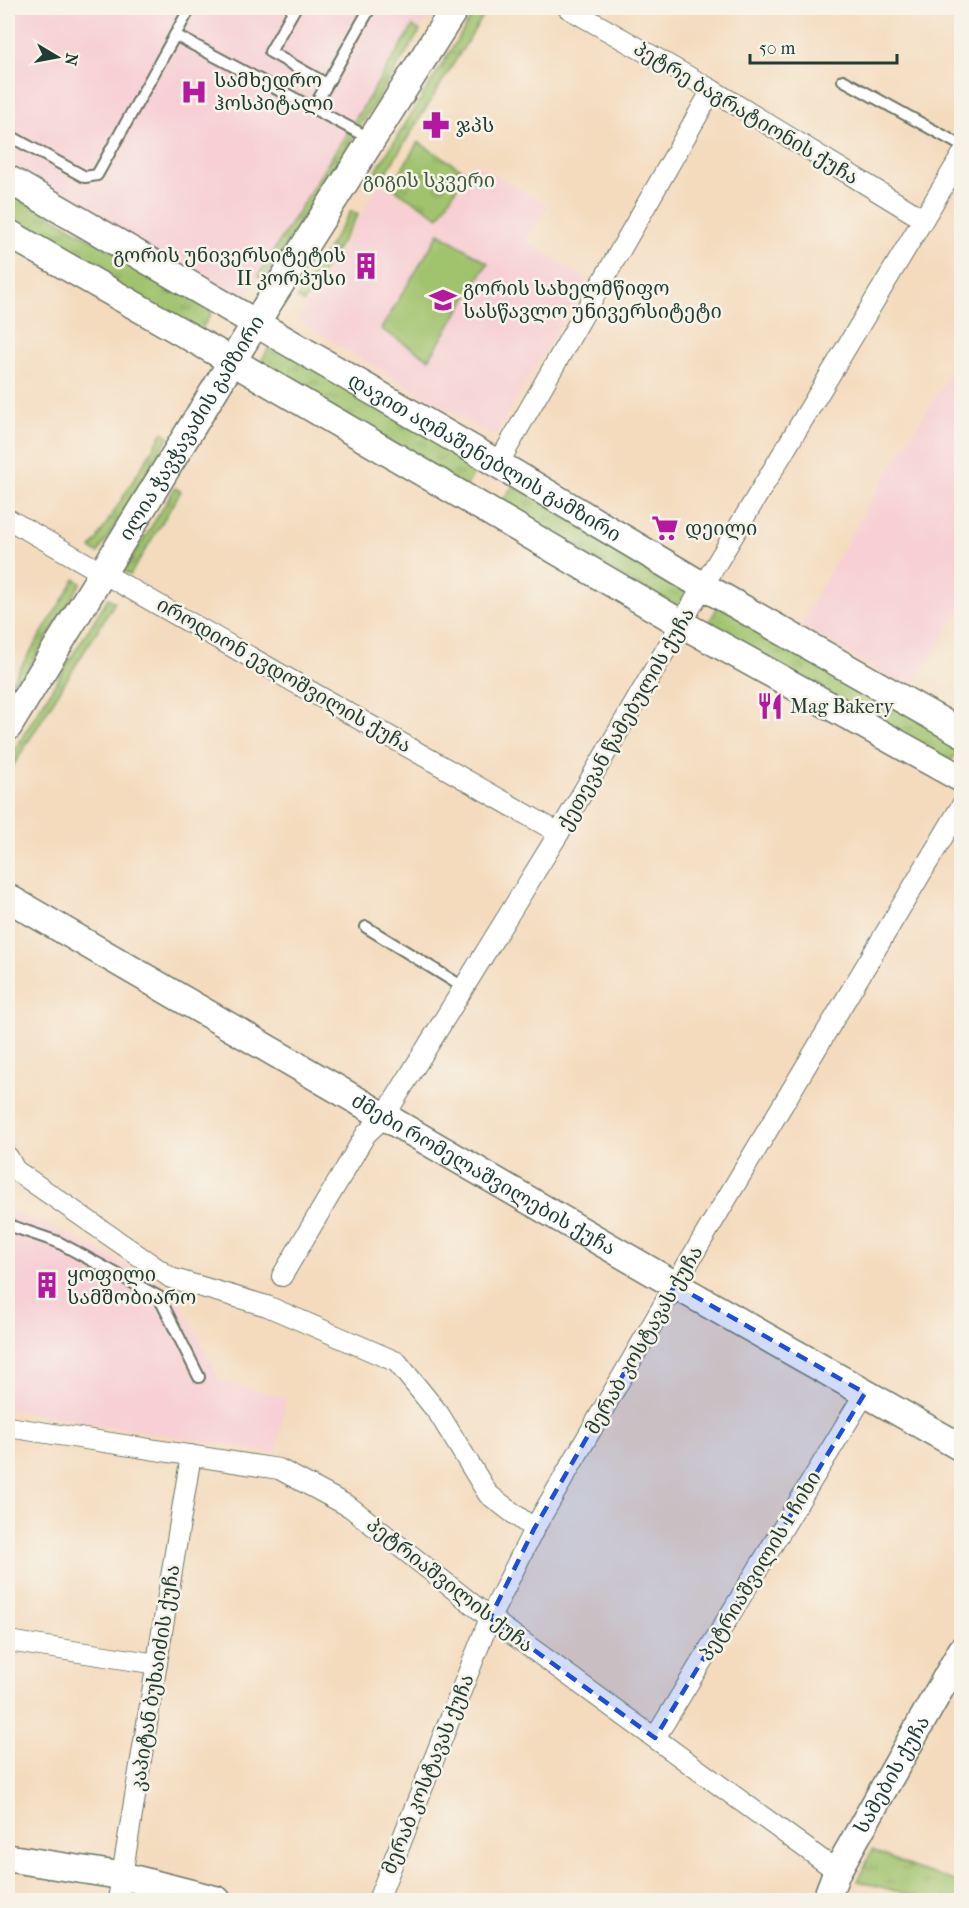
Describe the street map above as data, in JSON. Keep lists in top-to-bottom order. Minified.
{"streets":{"street":["პეტრე ბაგრატიონის ქუჩა","ილია ჭავჭავაძის გამზირი","დავით აღმაშენებლის გამზირი","იროდიონ ევდოშვილის ქუჩა","ქეთევან წამებულის ქუჩა","ძმები რომელაშვილების ქუჩა","მერაბ კოსტავას ქუჩა","პეტრიაშვილის I ჩიხი","პეტრიაშვილის ქუჩა","კაპიტან ბუხაიძის ქუჩა","სამების ქუჩა"]},"crossings":[["პეტრე ბაგრატიონის ქუჩა","ქეთევან წამებულის ქუჩა"],["ილია ჭავჭავაძის გამზირი","დავით აღმაშენებლის გამზირი"],["ილია ჭავჭავაძის გამზირი","იროდიონ ევდოშვილის ქუჩა"],["დავით აღმაშენებლის გამზირი","ქეთევან წამებულის ქუჩა"],["იროდიონ ევდოშვილის ქუჩა","ქეთევან წამებულის ქუჩა"],["ქეთევან წამებულის ქუჩა","ძმები რომელაშვილების ქუჩა"],["ძმები რომელაშვილების ქუჩა","მერაბ კოსტავას ქუჩა"],["ძმები რომელაშვილების ქუჩა","პეტრიაშვილის I ჩიხი"],["მერაბ კოსტავას ქუჩა","პეტრიაშვილის ქუჩა"],["პეტრიაშვილის I ჩიხი","პეტრიაშვილის ქუჩა"],["პეტრიაშვილის ქუჩა","კაპიტან ბუხაიძის ქუჩა"],["პეტრიაშვილის ქუჩა","სამების ქუჩა"]],"parks":["გიგის სკვერი"],"places":{"hospital":["სამხედრო ჰოსპიტალი"],"pharmacy":["ჯპს"],"building":["გორის უნივერსიტეტის II კორპუსი","ყოფილი სამშობიარო"],"school or university":["გორის სახელმწიფო სასწავლო უნივერსიტეტი"],"supermarket":["დეილი"],"restaurant":["Mag Bakery"]},"scale_bar":"50 m","north":"right"}
